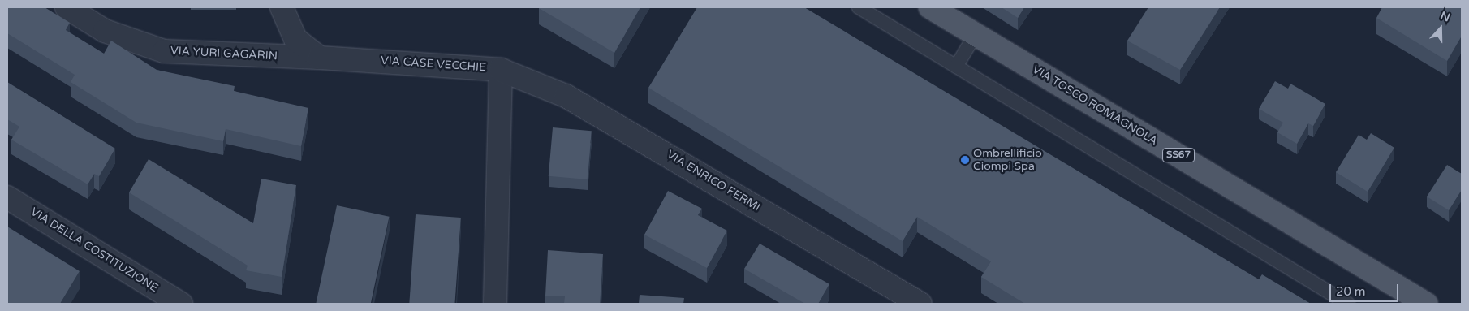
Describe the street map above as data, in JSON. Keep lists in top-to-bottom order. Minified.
{"streets":{"main road":["VIA TOSCO ROMAGNOLA","SS67"],"street":["VIA YURI GAGARIN","VIA CASE VECCHIE","VIA ENRICO FERMI","VIA DELLA COSTITUZIONE"]},"crossings":[["VIA YURI GAGARIN","VIA CASE VECCHIE"],["VIA CASE VECCHIE","VIA ENRICO FERMI"]],"places":["Ombrellificio Ciompi Spa"],"scale_bar":"20 m","north":"top"}
